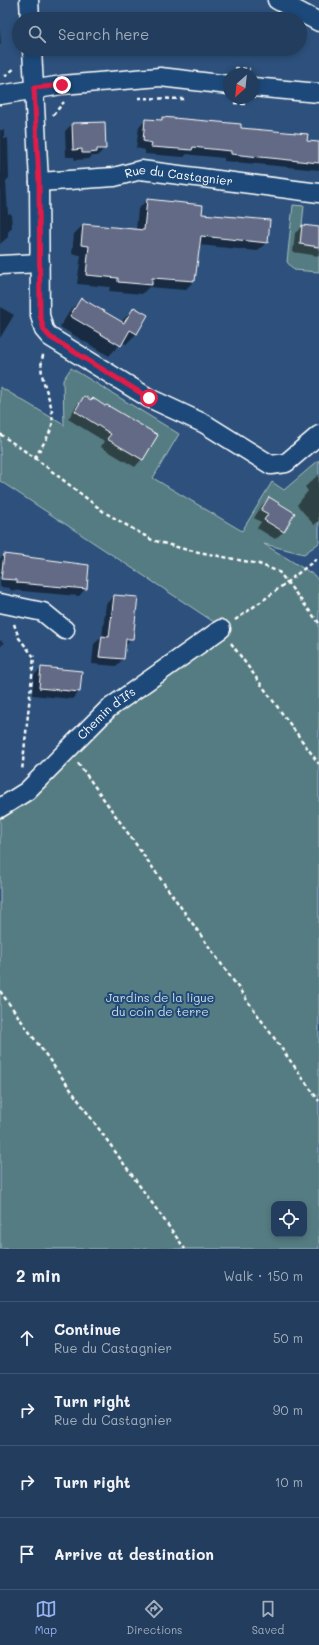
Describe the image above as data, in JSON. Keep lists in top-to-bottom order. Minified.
{"streets":{"street":["Rue du Castagnier","Chemin d'Ifs"]},"parks":["Jardins de la ligue du coin de terre"],"north":"bottom left","page":{"search":"Search here","heading":["2 min","Walk · 150 m"],"list":[["Continue","Rue du Castagnier","50 m"],["Turn right","Rue du Castagnier","90 m"],["Turn right","10 m"],"Arrive at destination"],"nav":["Map","Directions","Saved"]}}
